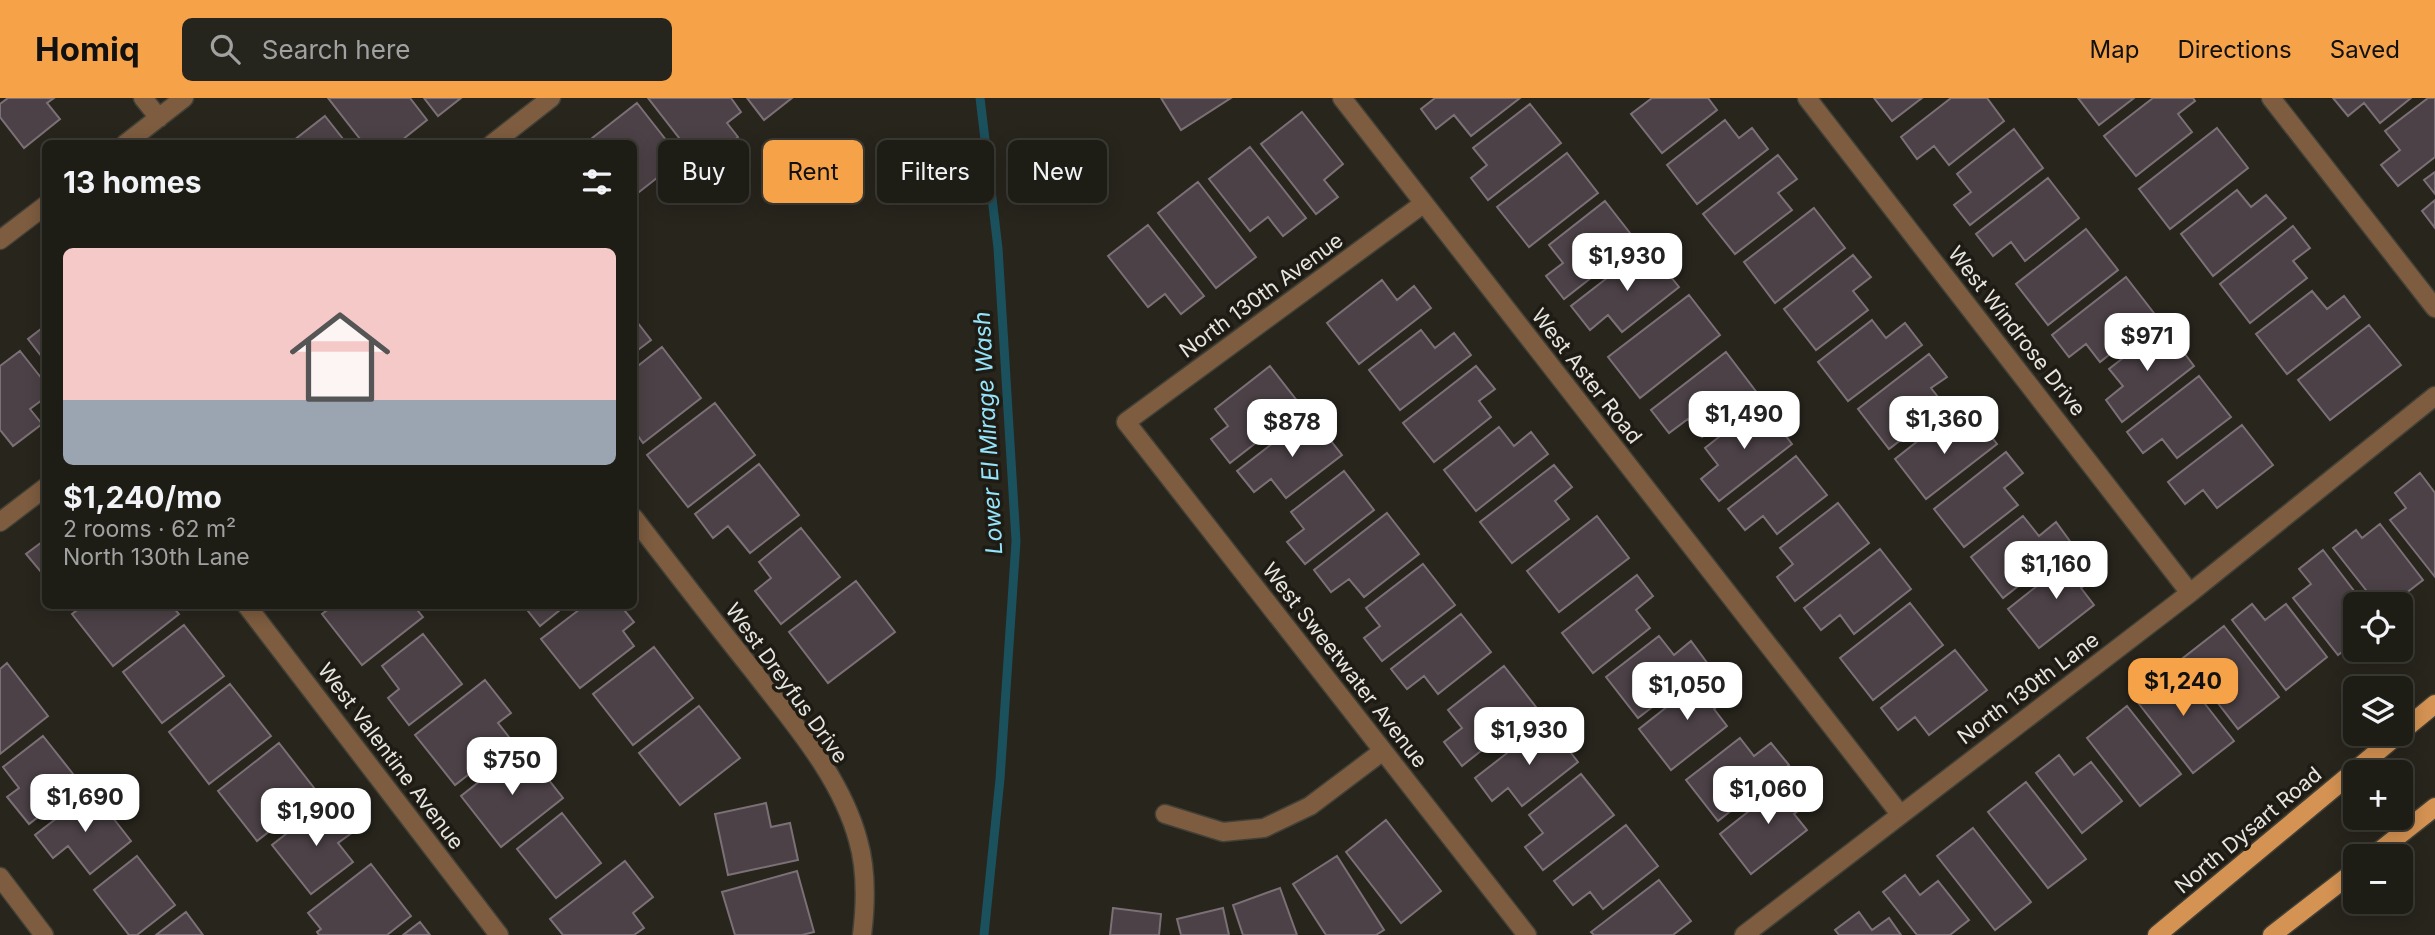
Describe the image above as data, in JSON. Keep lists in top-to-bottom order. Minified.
{"streets":{"main road":["North Dysart Road"],"street":["North 130th Avenue","West Windrose Drive","West Aster Road","West Sweetwater Avenue","West Dreyfus Drive","North 130th Lane","West Valentine Avenue"]},"crossings":[["North 130th Avenue","West Aster Road"],["North 130th Avenue","West Sweetwater Avenue"],["West Windrose Drive","North 130th Lane"],["West Aster Road","North 130th Lane"]],"water":["Lower El Mirage Wash"],"page":{"header":"Homiq","search":"Search here","nav":["Map","Directions","Saved"],"chip":["Buy","Rent","Filters","New"],"heading":"13 homes","list":[{"name":"$1,240/mo","note":"2 rooms · 62 m² · North 130th Lane"}],"price":["$1,930","$971","$1,490","$1,360","$878","$1,160","$1,240","$1,050","$1,930","$750","$1,060","$1,690","$1,900"],"map_buttons":["+","−"]}}
